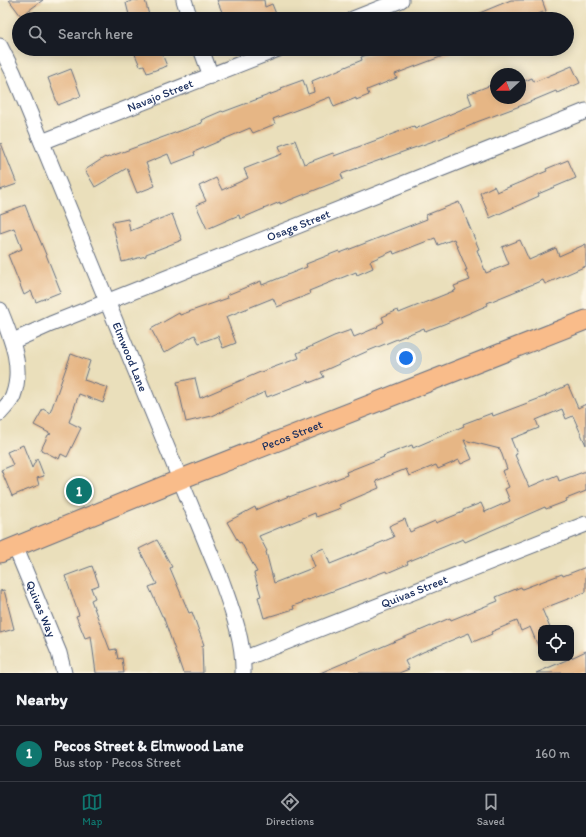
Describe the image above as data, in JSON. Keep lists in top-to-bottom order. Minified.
{"streets":{"main road":["Pecos Street"],"street":["Navajo Street","Osage Street","Elmwood Lane","Quivas Street","Quivas Way"]},"crossings":[["Navajo Street","Elmwood Lane"],["Osage Street","Elmwood Lane"],["Elmwood Lane","Pecos Street"],["Elmwood Lane","Quivas Street"],["Pecos Street","Quivas Way"]],"north":"left","page":{"search":"Search here","pins":"1","heading":"Nearby","list":[{"mark":"1","name":"Pecos Street & Elmwood Lane","note":"Bus stop · Pecos Street","value":"160 m"}],"nav":["Map","Directions","Saved"]}}
